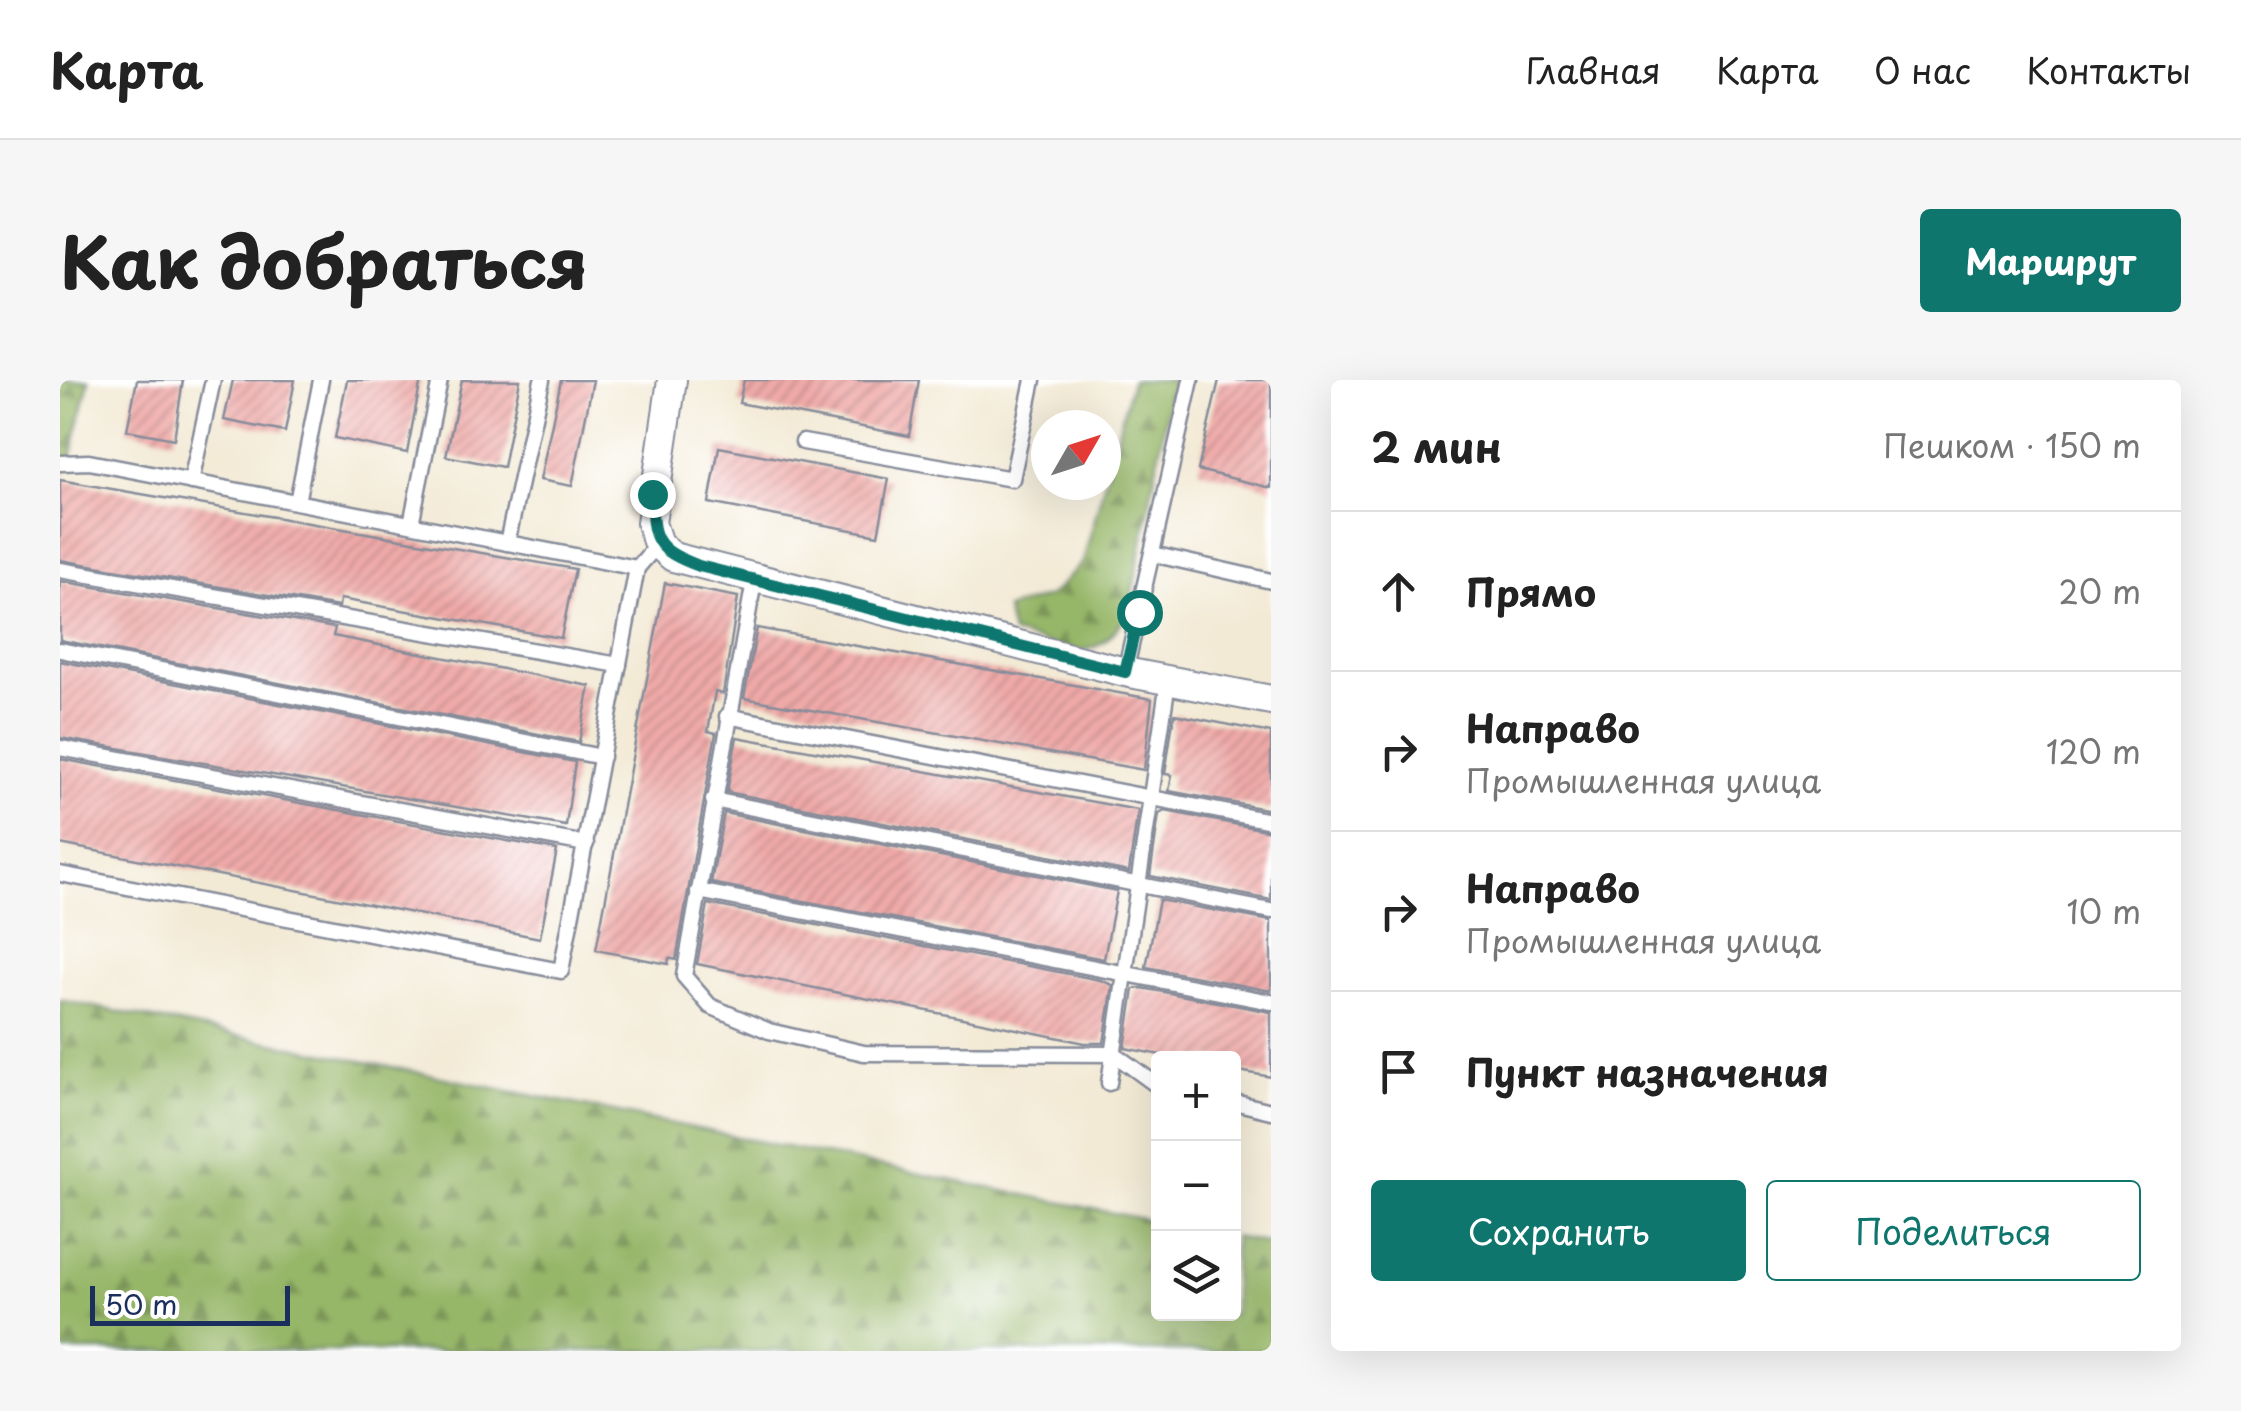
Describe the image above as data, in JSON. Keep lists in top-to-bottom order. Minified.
{"scale_bar":"50 m","north":"top right","page":{"header":"Карта","nav":["Главная","Карта","О нас","Контакты"],"title":"Как добраться","buttons":["Маршрут",["Сохранить","Поделиться"]],"heading":["2 мин","Пешком · 150 m"],"list":[["Прямо","20 m"],["Направо","Промышленная улица","120 m"],["Направо","Промышленная улица","10 m"],"Пункт назначения"],"map_buttons":["+","−"],"scale":"50 m"}}
